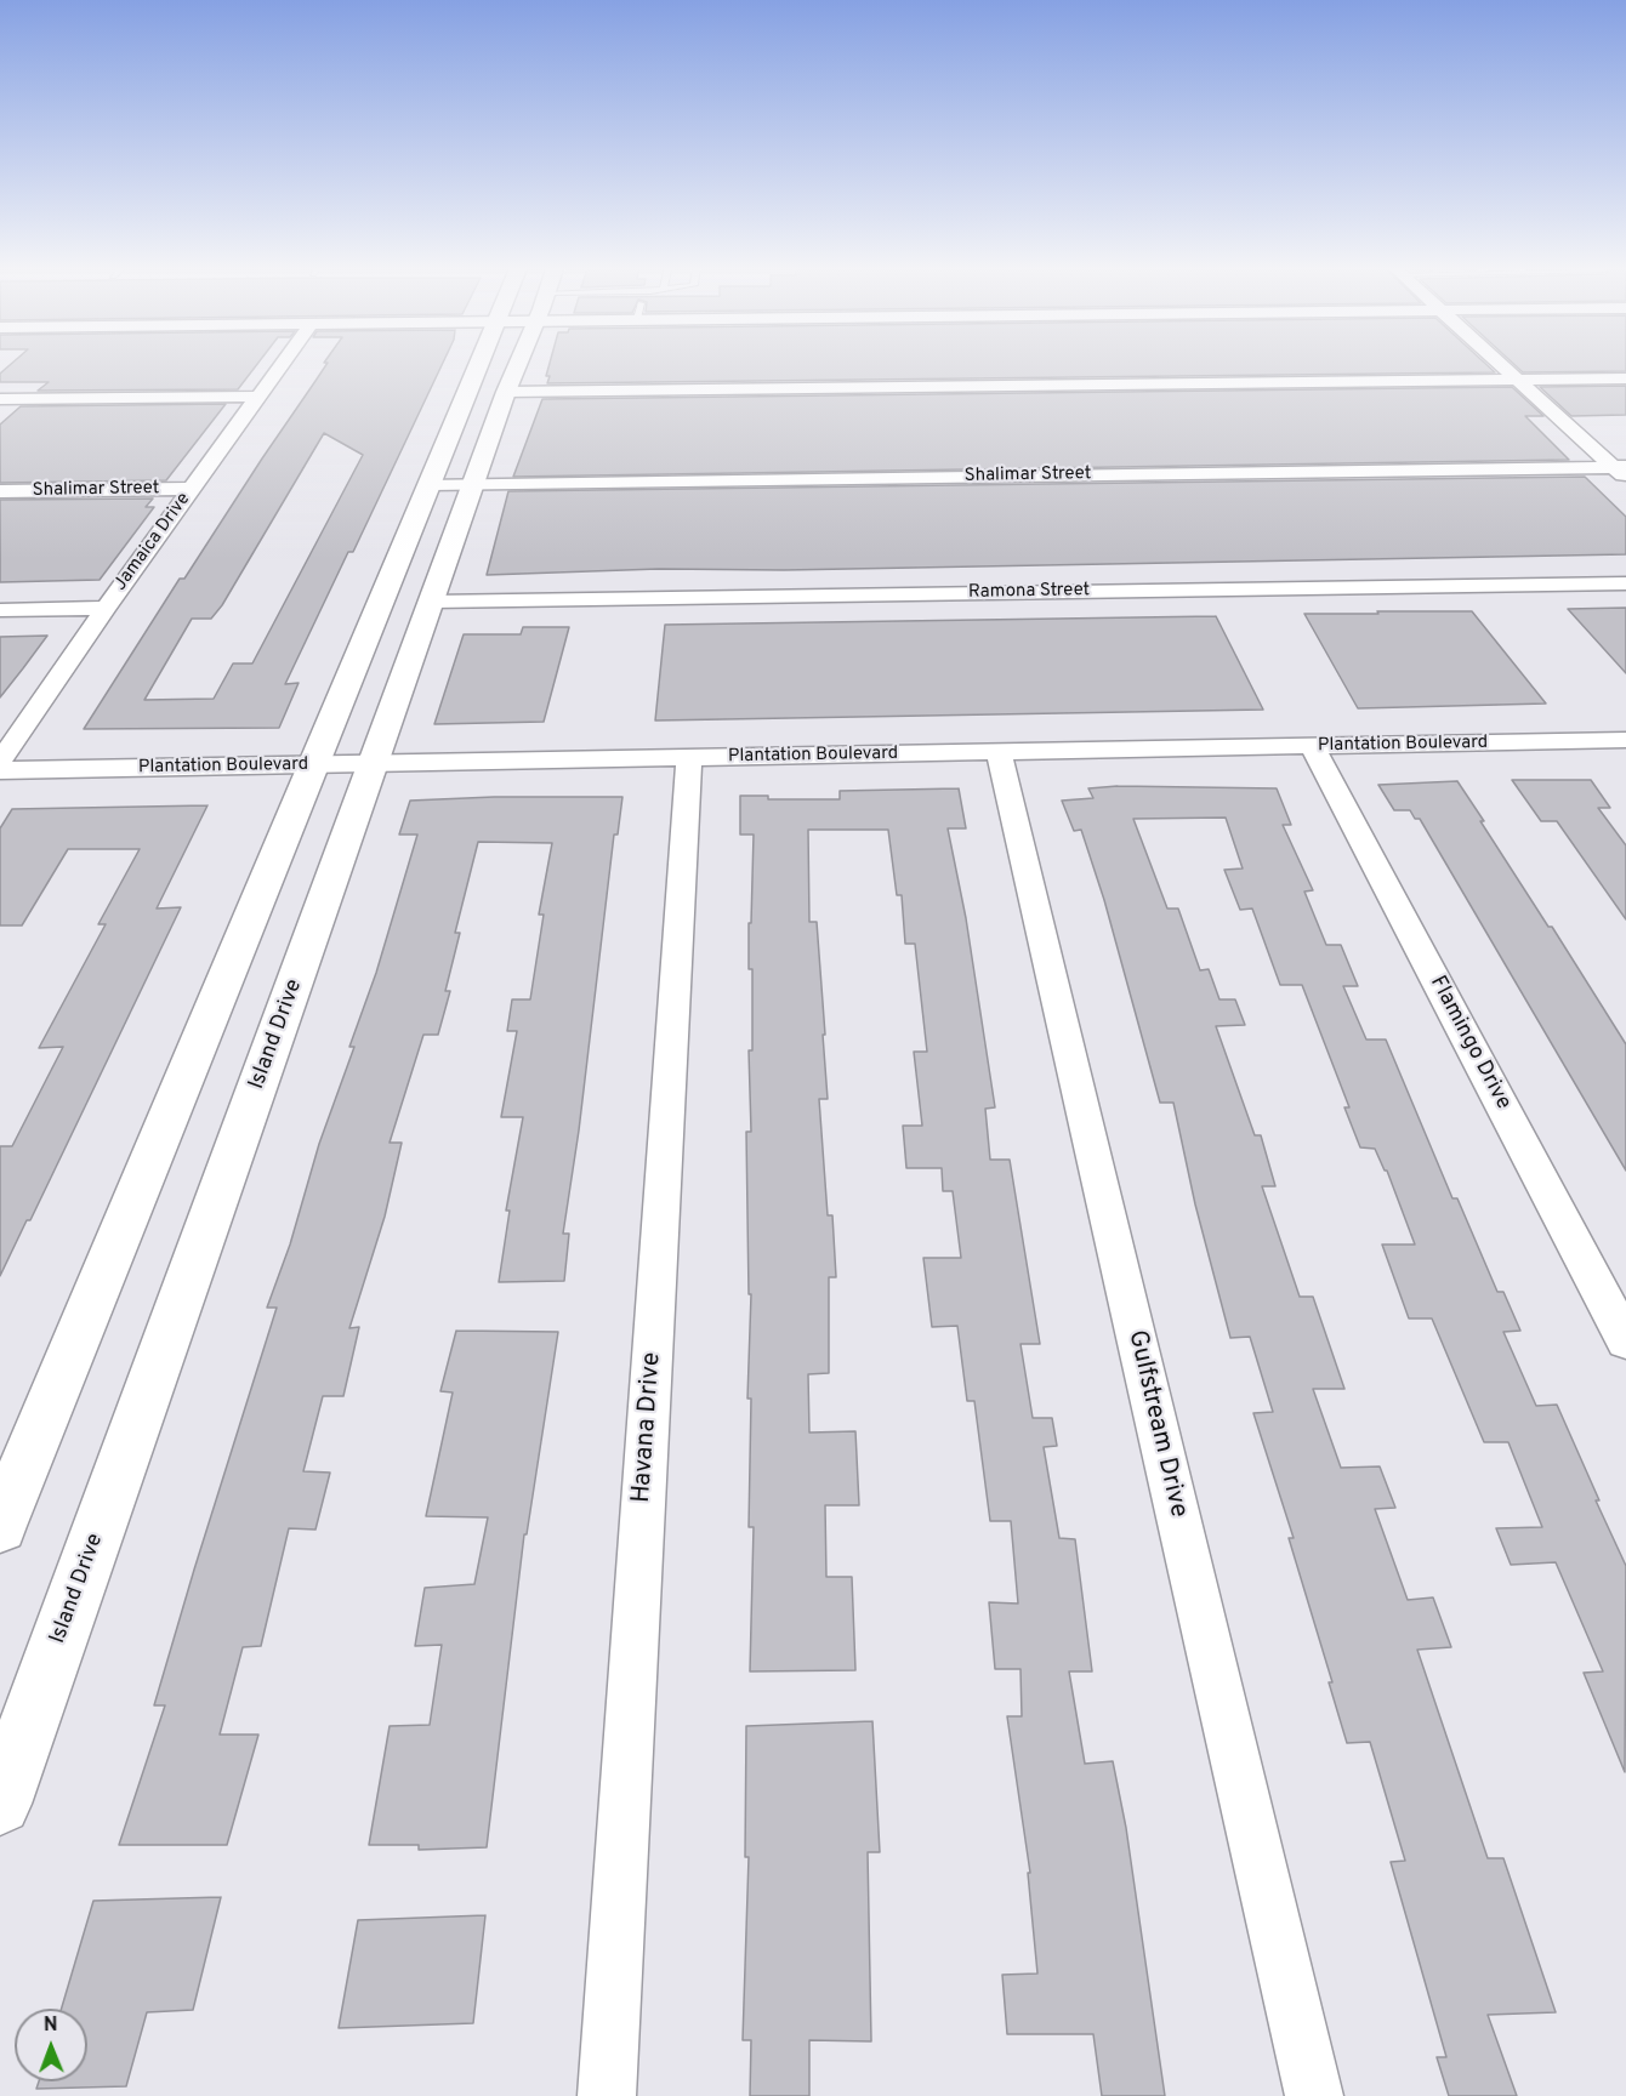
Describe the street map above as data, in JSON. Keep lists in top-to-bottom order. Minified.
{"streets":{"street":["Shalimar Street","Jamaica Drive","Ramona Street","Plantation Boulevard","Island Drive","Flamingo Drive","Gulfstream Drive","Havana Drive"]},"crossings":[["Shalimar Street","Jamaica Drive"],["Shalimar Street","Island Drive"],["Ramona Street","Island Drive"],["Plantation Boulevard","Island Drive"],["Plantation Boulevard","Flamingo Drive"],["Plantation Boulevard","Gulfstream Drive"],["Plantation Boulevard","Havana Drive"]],"north":"top"}
